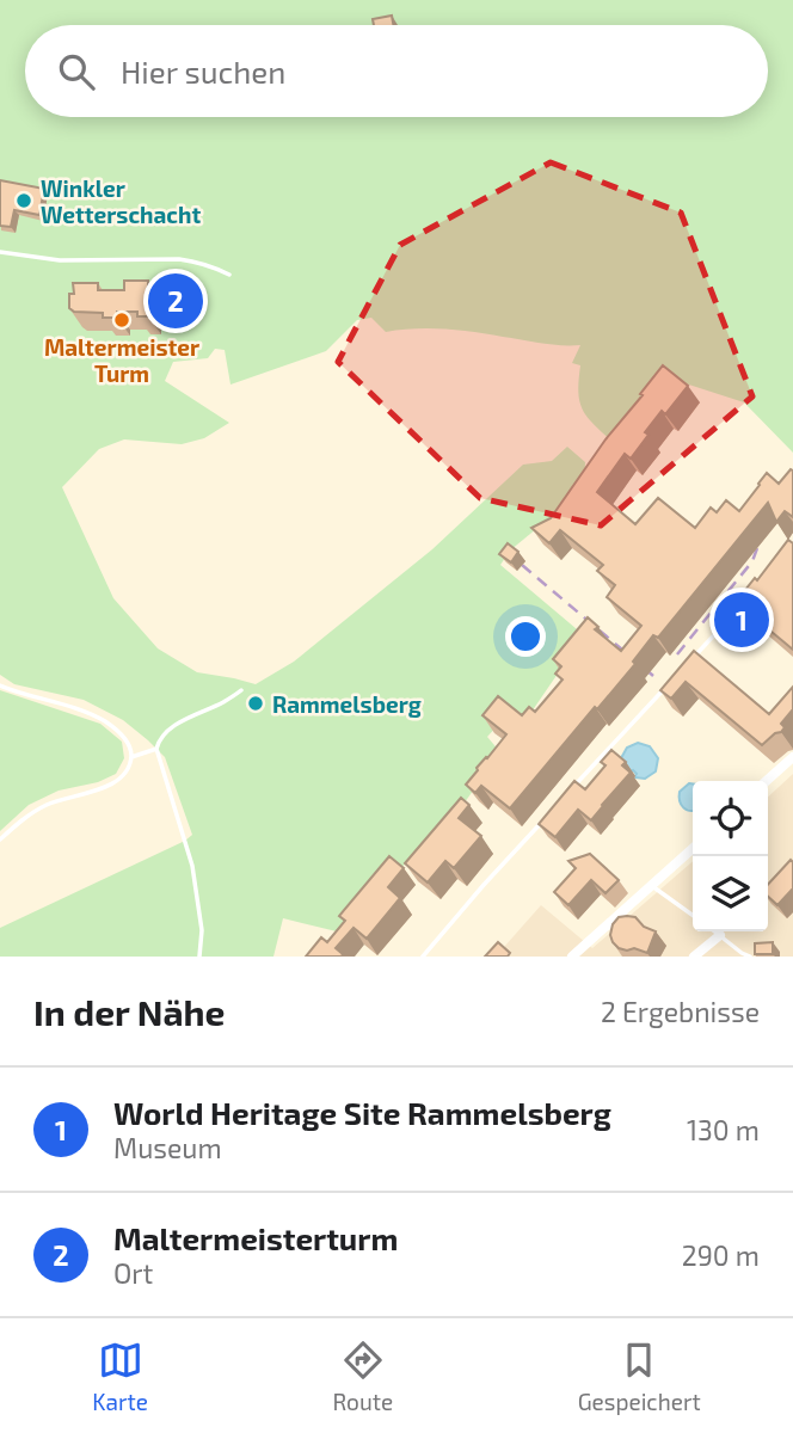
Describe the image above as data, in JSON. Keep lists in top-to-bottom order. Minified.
{"places":["Winkler Wetterschacht","Maltermeister Turm","Rammelsberg"],"page":{"search":"Hier suchen","pins":["2","1"],"heading":["In der Nähe","2 Ergebnisse"],"list":[{"mark":"1","name":"World Heritage Site Rammelsberg","note":"Museum","value":"130 m"},{"mark":"2","name":"Maltermeisterturm","note":"Ort","value":"290 m"}],"nav":["Karte","Route","Gespeichert"]}}
